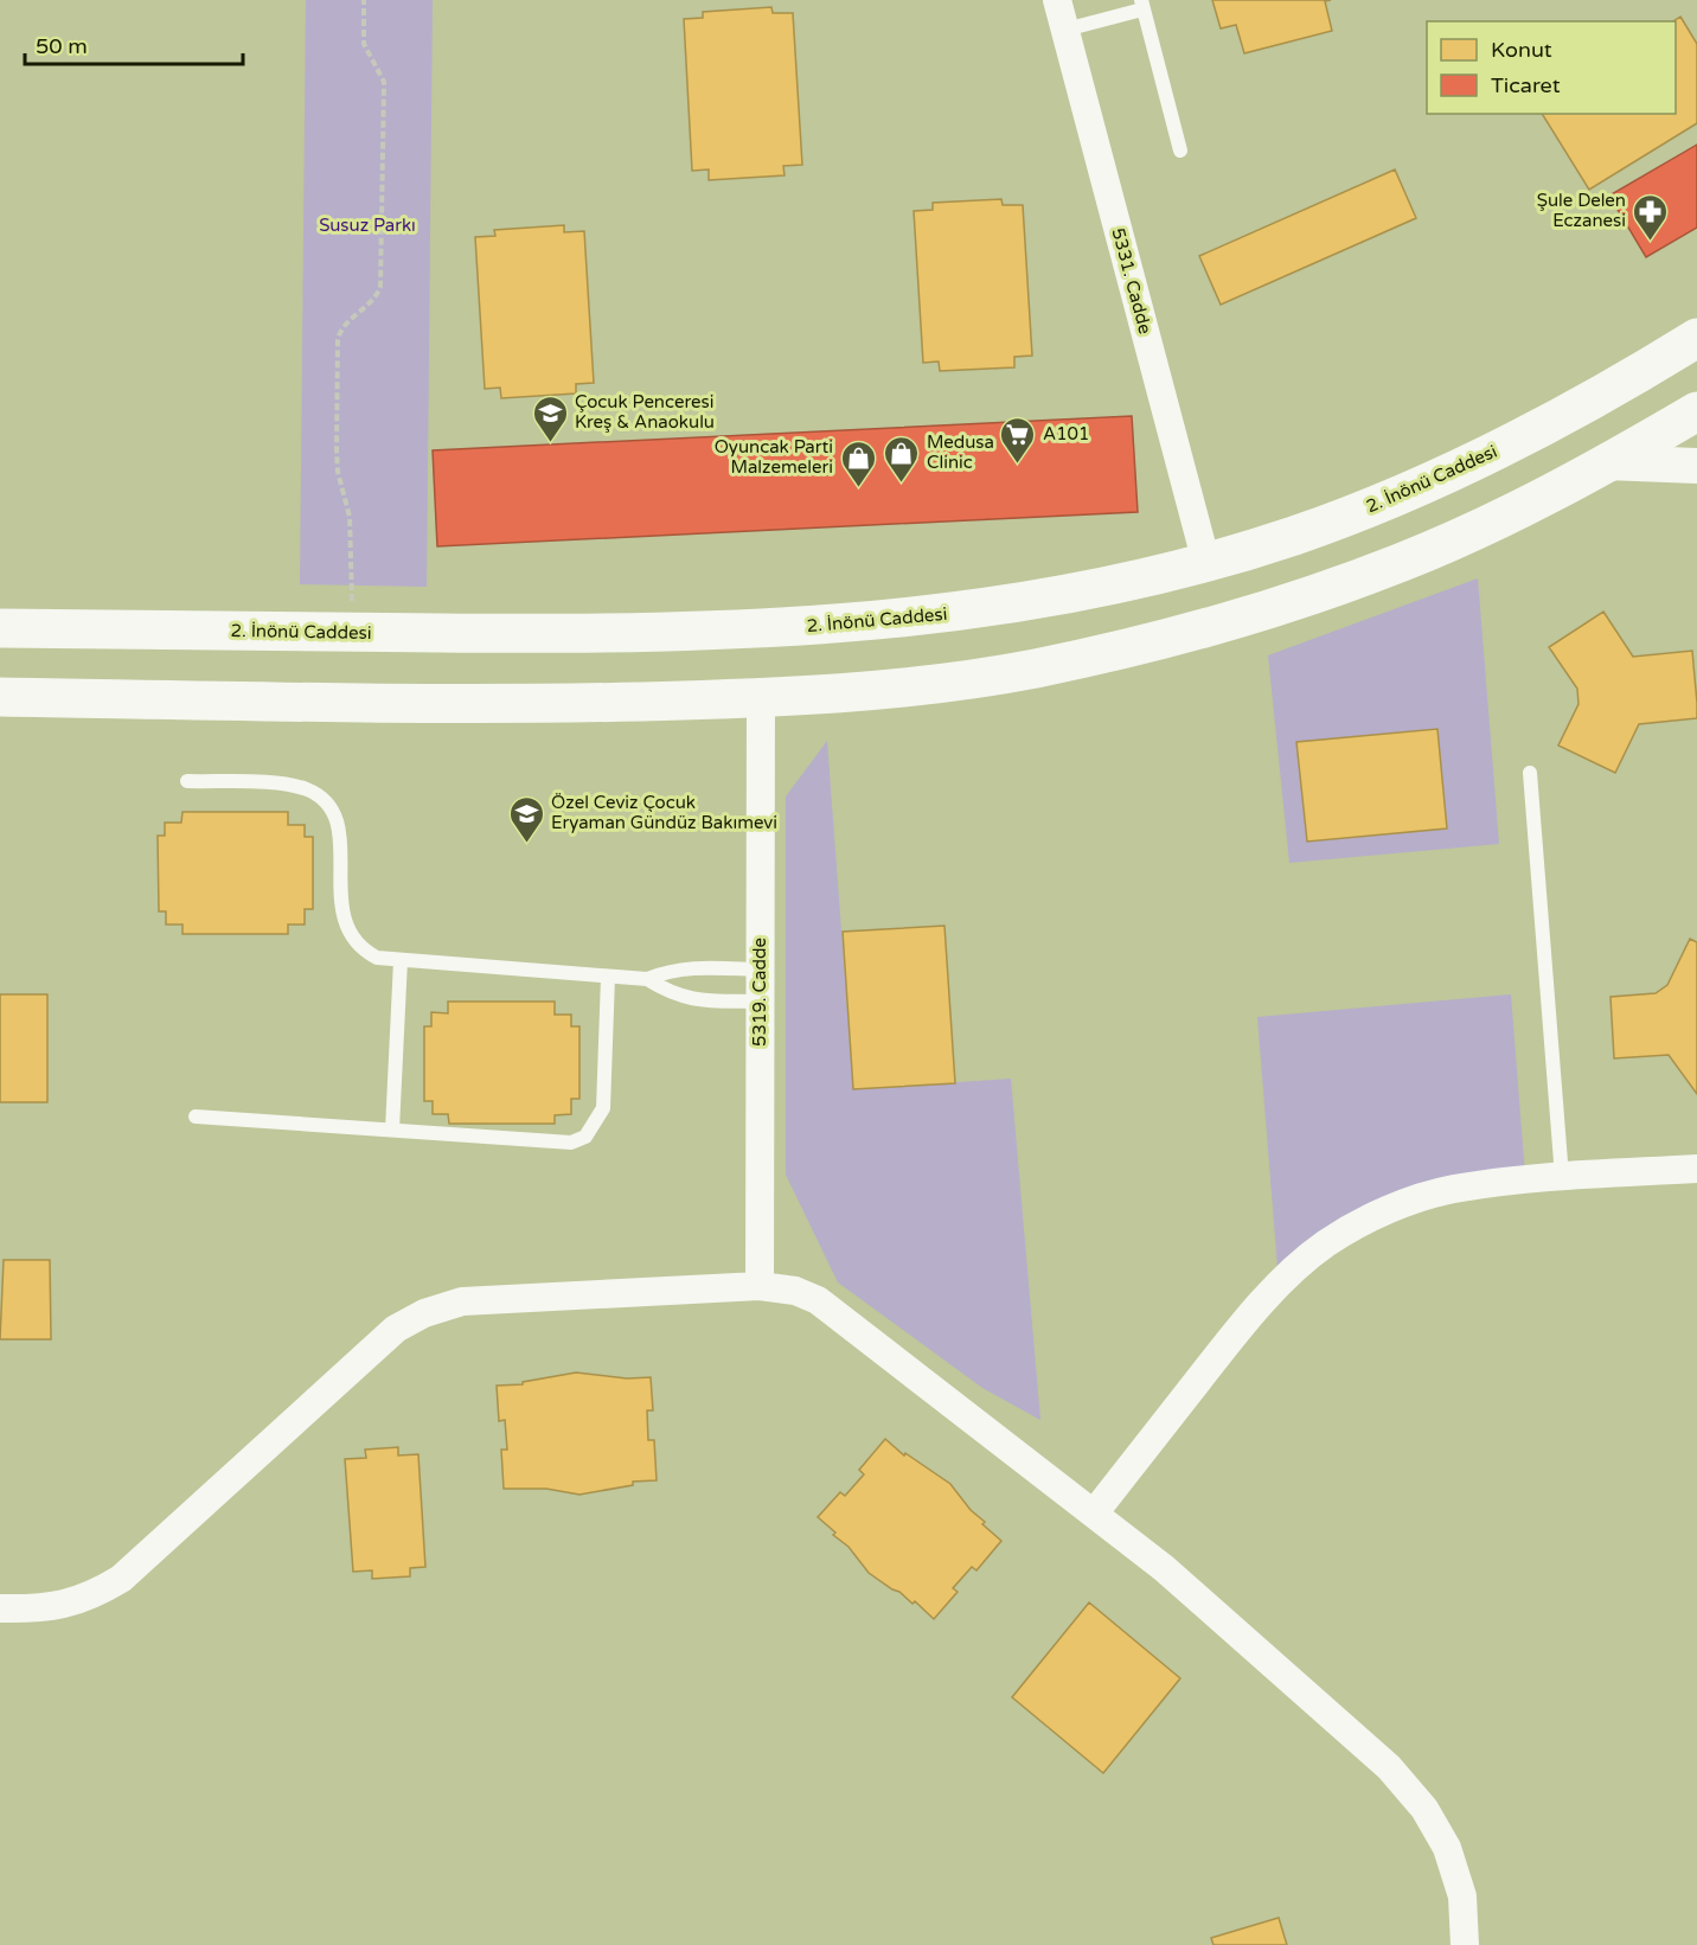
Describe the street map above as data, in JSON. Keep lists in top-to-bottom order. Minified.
{"streets":{"main road":["2. İnönü Caddesi"],"street":["5331. Cadde","5319. Cadde"]},"crossings":[["5331. Cadde","2. İnönü Caddesi"]],"parks":["Susuz Parkı"],"places":{"pharmacy":["Şule Delen Eczanesi"],"school or university":["Çocuk Penceresi Kreş & Anaokulu","Özel Ceviz Çocuk Eryaman Gündüz Bakımevi"],"supermarket":["A101"],"shop":["Medusa Clinic","Oyuncak Parti Malzemeleri"]},"legend":["Konut","Ticaret"],"scale_bar":"50 m"}
